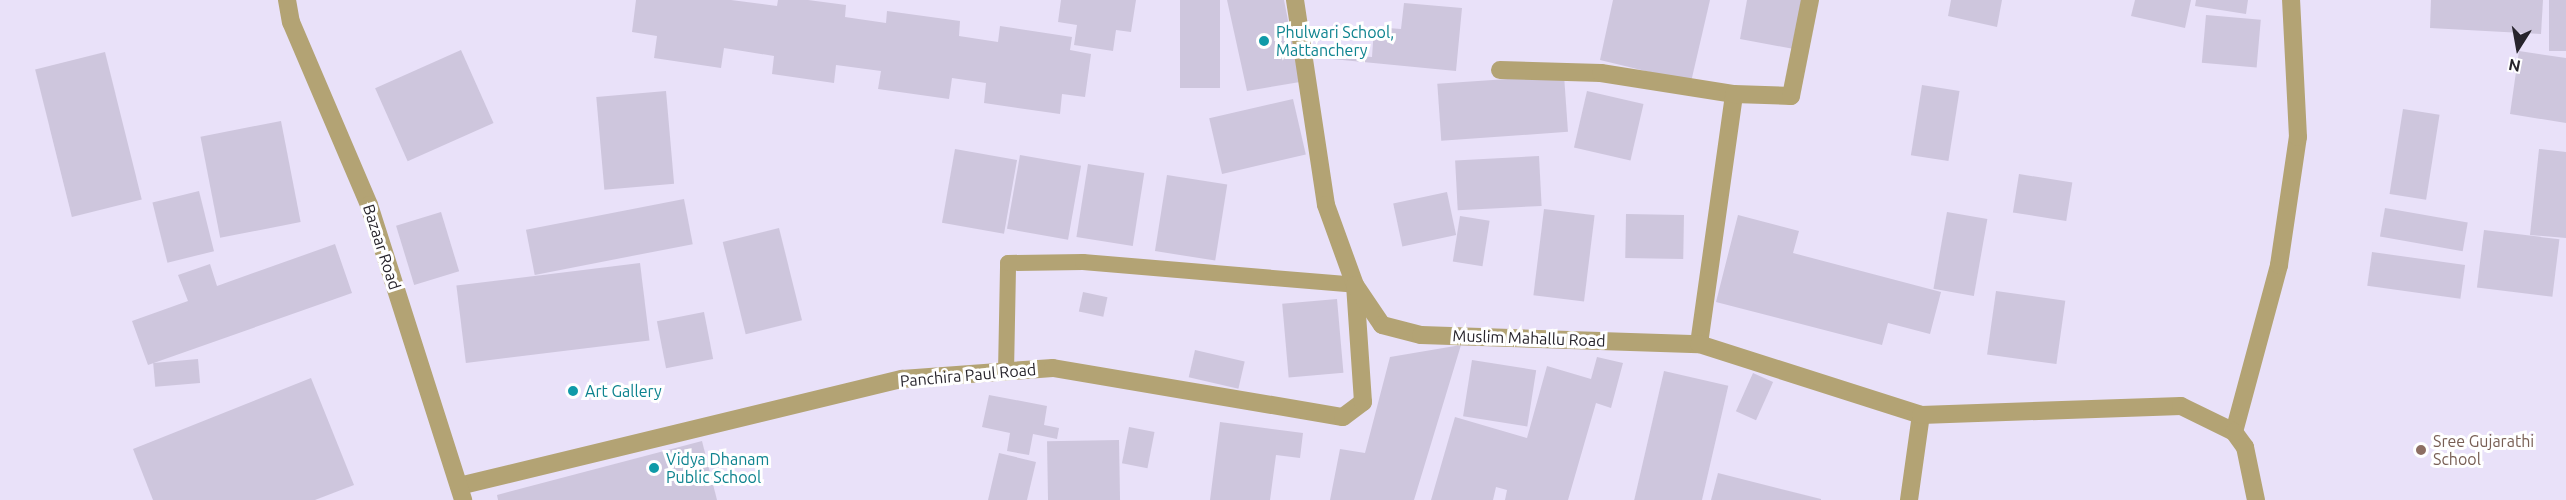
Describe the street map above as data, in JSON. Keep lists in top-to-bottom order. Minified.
{"streets":{"street":["Bazaar Road","Muslim Mahallu Road","Panchira Paul Road"]},"crossings":[["Bazaar Road","Panchira Paul Road"],["Muslim Mahallu Road","Panchira Paul Road"]],"places":["Phulwari School, Mattanchery","Art Gallery","Sree Gujarathi School","Vidya Dhanam Public School"],"north":"bottom"}
